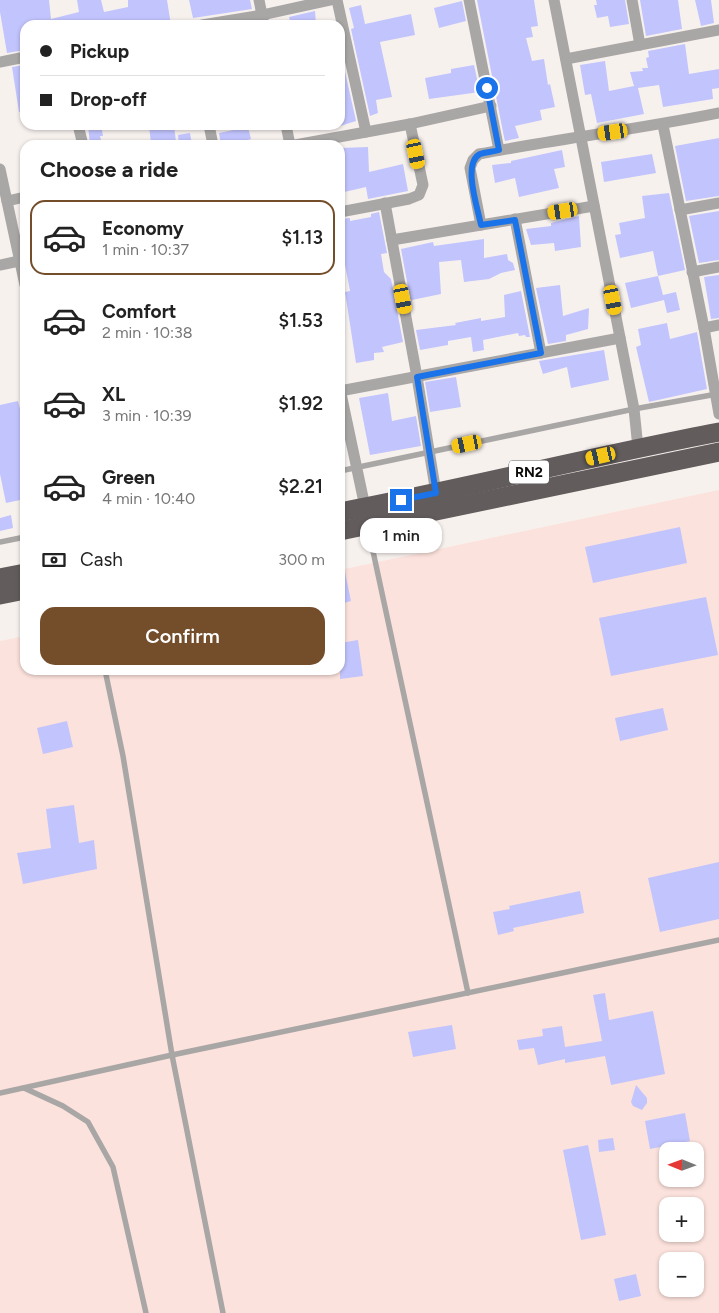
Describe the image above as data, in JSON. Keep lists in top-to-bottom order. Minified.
{"streets":{"highway":["RN2"]},"north":"left","page":{"banner":["Pickup","Drop-off"],"heading":"Choose a ride","list":[{"name":"Economy","note":"1 min · 10:37","value":"$1.13"},{"name":"Comfort","note":"2 min · 10:38","value":"$1.53"},{"name":"XL","note":"3 min · 10:39","value":"$1.92"},{"name":"Green","note":"4 min · 10:40","value":"$2.21"}],"bubble":"1 min","pay":["Cash","300 m"],"buttons":"Confirm","map_buttons":["+","−"]}}
